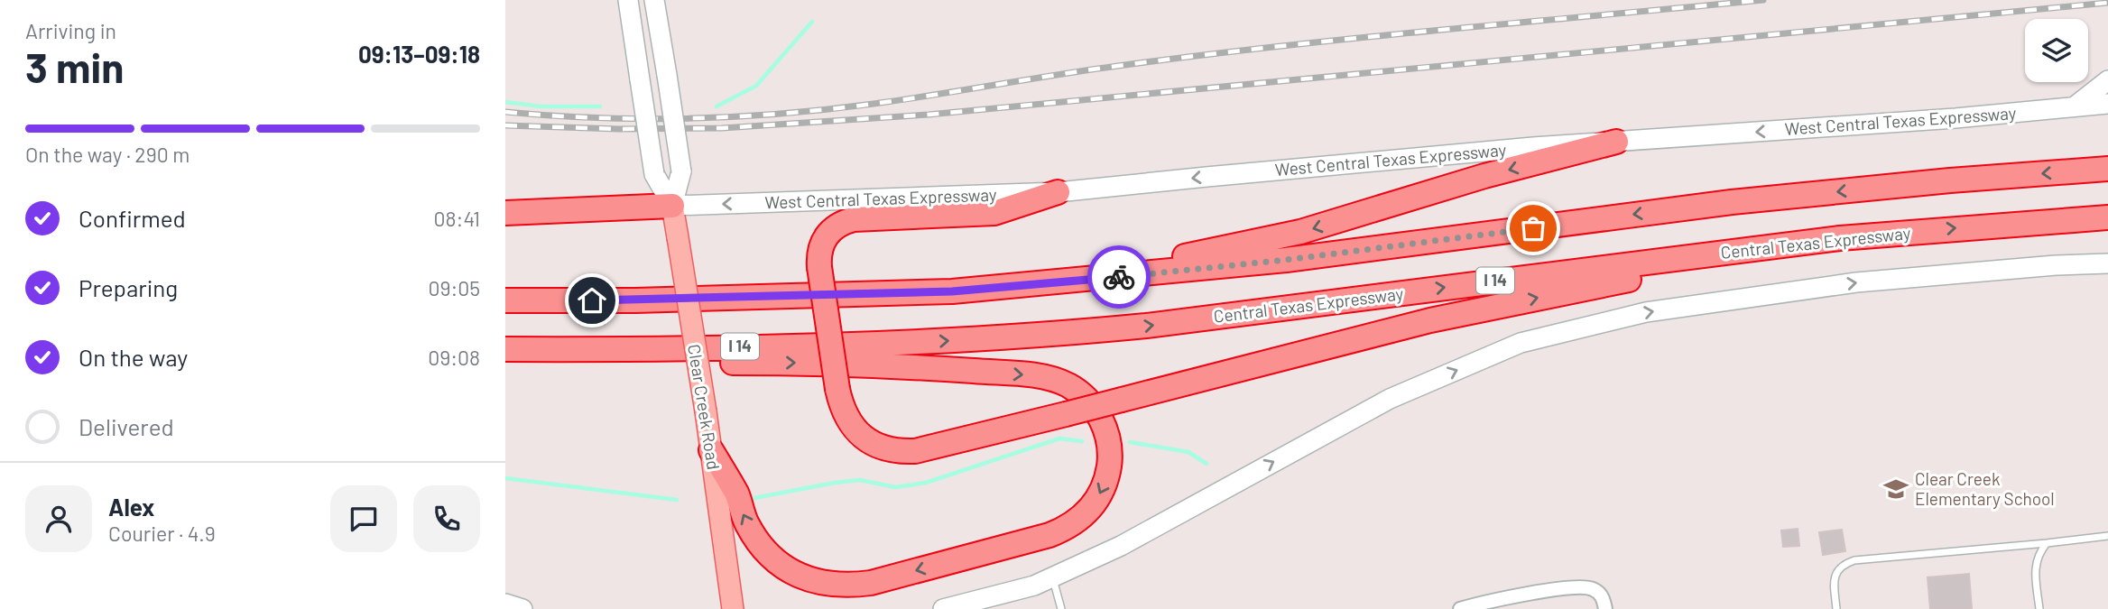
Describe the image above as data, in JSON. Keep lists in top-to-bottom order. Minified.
{"streets":{"highway":["Central Texas Expressway","I 14"],"main road":["West Central Texas Expressway","Clear Creek Road"]},"crossings":[["West Central Texas Expressway","Clear Creek Road"]],"one_way":["West Central Texas Expressway"],"places":{"school or university":["Clear Creek Elementary School"]},"page":{"heading":["3 min","Arriving in","09:13–09:18"],"panel":["Alex","Courier · 4.9"],"bar":"On the way · 290 m","list":[["Confirmed","08:41"],["Preparing","09:05"],["On the way","09:08"],"Delivered"]}}
